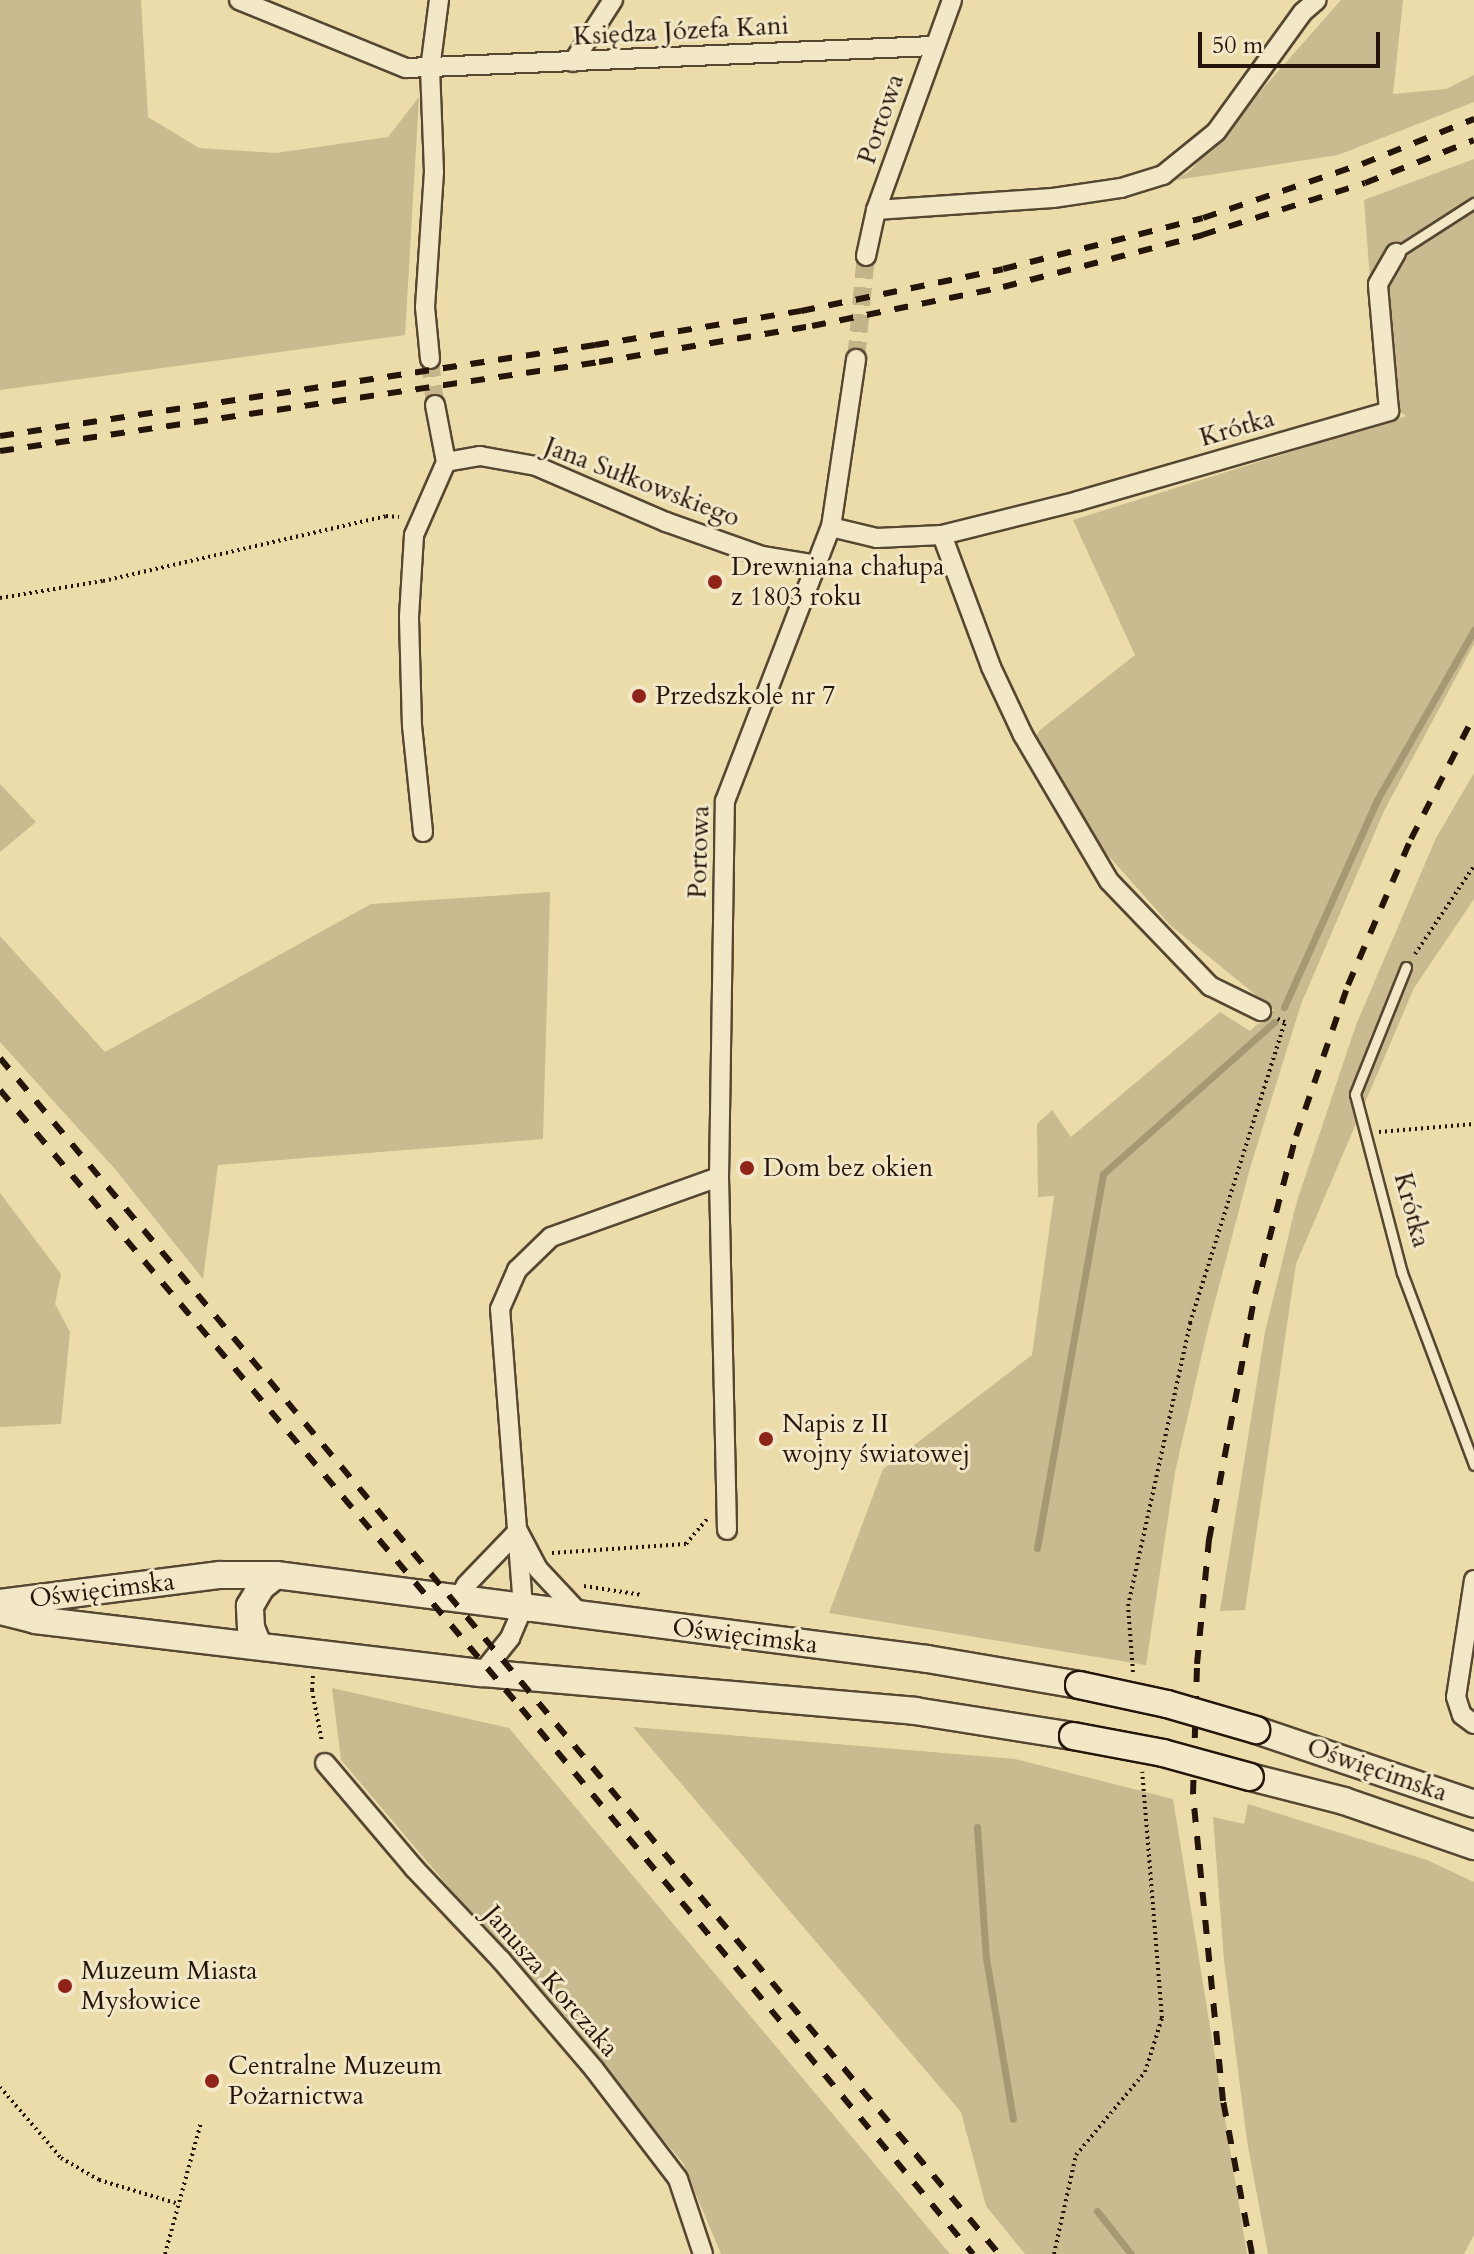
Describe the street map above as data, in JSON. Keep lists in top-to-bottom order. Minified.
{"streets":{"main road":["Oświęcimska"],"street":["Księdza Józefa Kani","Portowa","Krótka","Jana Sułkowskiego","Janusza Korczaka"]},"crossings":[["Księdza Józefa Kani","Portowa"],["Portowa","Jana Sułkowskiego"]],"places":["Drewniana chałupa z 1803 roku","Przedszkole nr 7","Dom bez okien","Napis z II wojny światowej","Muzeum Miasta Mysłowice","Centralne Muzeum Pożarnictwa"],"scale_bar":"50 m"}
